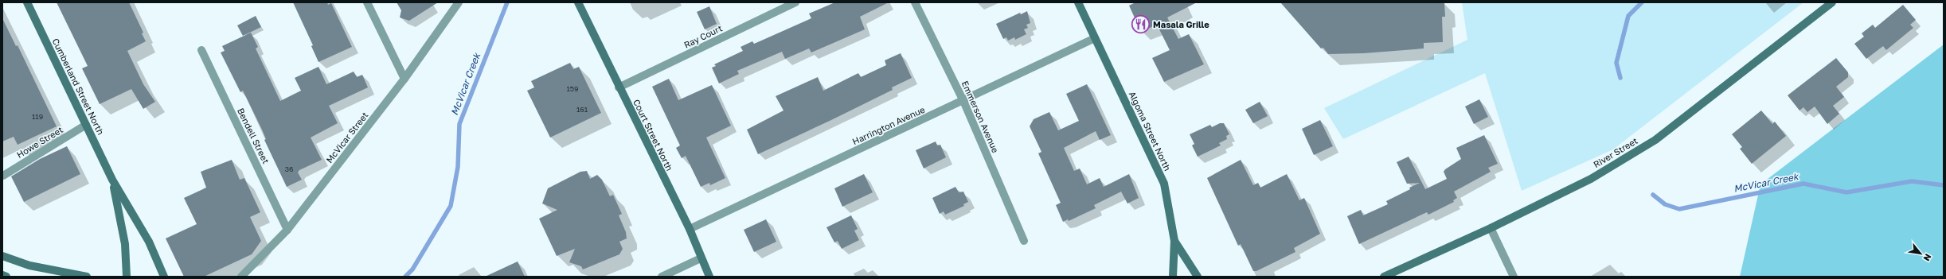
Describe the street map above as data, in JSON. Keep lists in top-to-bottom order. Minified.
{"streets":{"street":["Ray Court","Cumberland Street North","Emmerson Avenue","Harrington Avenue","Algoma Street North","Court Street North","Bendell Street","McVicar Street","Howe Street","River Street"]},"crossings":[["Ray Court","Court Street North"],["Cumberland Street North","Howe Street"],["Emmerson Avenue","Harrington Avenue"],["Harrington Avenue","Algoma Street North"],["Harrington Avenue","Court Street North"],["Bendell Street","McVicar Street"]],"water":["McVicar Creek"],"places":{"restaurant":["Masala Grille"]},"house_numbers":["159","161","119","36"],"north":"bottom right"}
